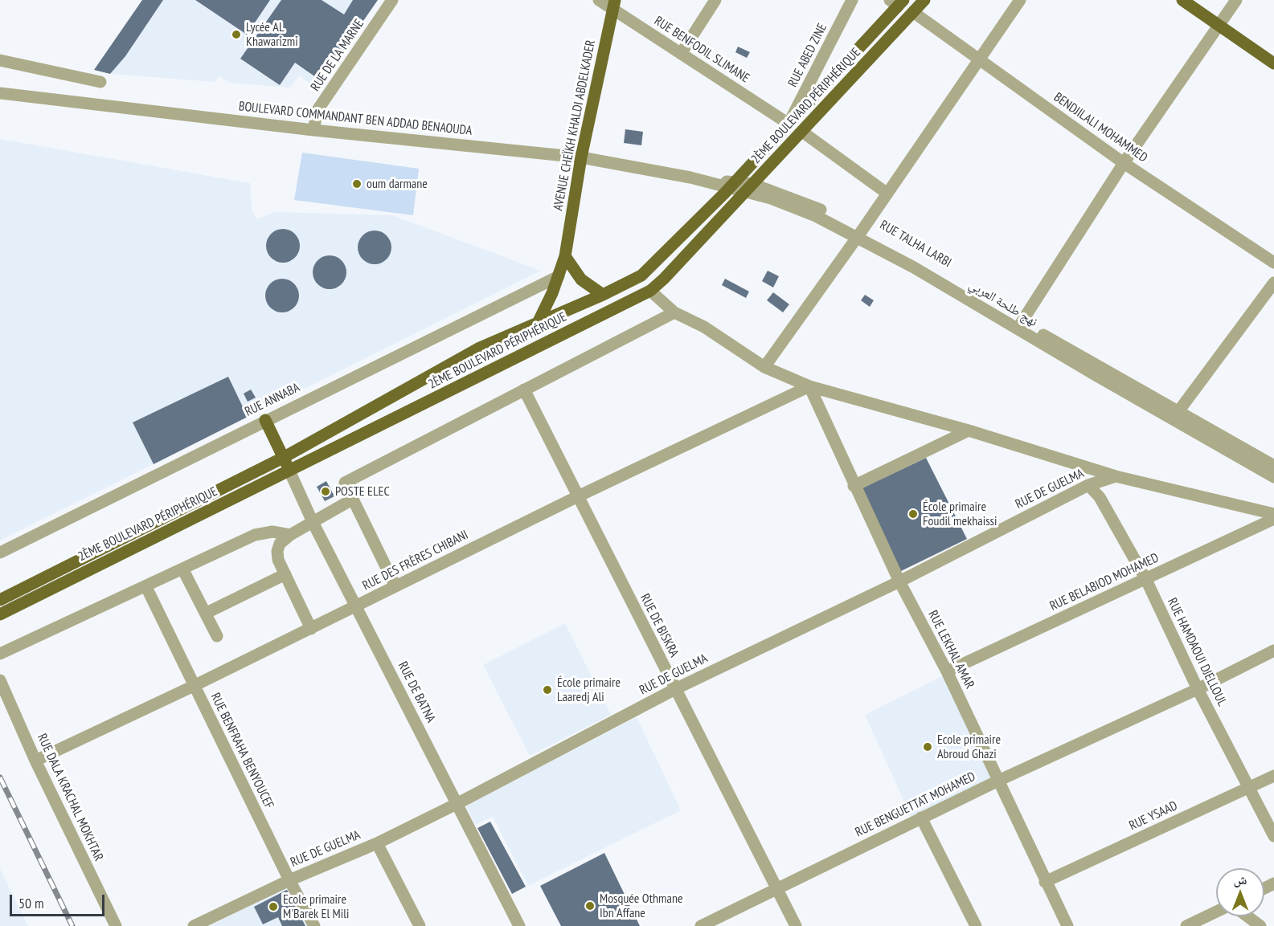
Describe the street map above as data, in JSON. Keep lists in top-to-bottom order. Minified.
{"streets":{"main road":["2ÈME BOULEVARD PÉRIPHÉRIQUE","AVENUE CHEÏKH KHALDI ABDELKADER"],"street":["RUE BENFODIL SLIMANE","RUE DE LA MARNE","RUE ABED ZINE","BOULEVARD COMMANDANT BEN ADDAD BENAOUDA","BENDJILALI MOHAMMED","RUE TALHA LARBI","نهج طلحة العربي","RUE ANNABA","RUE DE GUELMA","RUE DES FRÈRES CHIBANI","RUE BELABIOD MOHAMED","RUE DE BISKRA","RUE LEKHAL AMAR","RUE HAMDAOUI DJELLOUL","RUE DE BATNA","RUE BENFRAHA BENYOUCEF","RUE DALA KRACHAL MOKHTAR","RUE BENGUETTAT MOHAMED","RUE YSAAD"]},"crossings":[["RUE BENFODIL SLIMANE","RUE ABED ZINE"],["RUE BENFODIL SLIMANE","2ÈME BOULEVARD PÉRIPHÉRIQUE"],["RUE BENFODIL SLIMANE","AVENUE CHEÏKH KHALDI ABDELKADER"],["RUE DE LA MARNE","BOULEVARD COMMANDANT BEN ADDAD BENAOUDA"],["RUE ABED ZINE","2ÈME BOULEVARD PÉRIPHÉRIQUE"],["2ÈME BOULEVARD PÉRIPHÉRIQUE","BOULEVARD COMMANDANT BEN ADDAD BENAOUDA"],["2ÈME BOULEVARD PÉRIPHÉRIQUE","AVENUE CHEÏKH KHALDI ABDELKADER"],["2ÈME BOULEVARD PÉRIPHÉRIQUE","BENDJILALI MOHAMMED"],["2ÈME BOULEVARD PÉRIPHÉRIQUE","نهج طلحة العربي"],["2ÈME BOULEVARD PÉRIPHÉRIQUE","RUE DE BATNA"],["BOULEVARD COMMANDANT BEN ADDAD BENAOUDA","AVENUE CHEÏKH KHALDI ABDELKADER"],["AVENUE CHEÏKH KHALDI ABDELKADER","RUE ANNABA"],["RUE TALHA LARBI","نهج طلحة العربي"],["RUE DE GUELMA","RUE DE BISKRA"],["RUE DE GUELMA","RUE LEKHAL AMAR"],["RUE DE GUELMA","RUE HAMDAOUI DJELLOUL"],["RUE DE GUELMA","RUE DE BATNA"],["RUE DE GUELMA","RUE BENFRAHA BENYOUCEF"],["RUE DES FRÈRES CHIBANI","RUE DE BISKRA"],["RUE DES FRÈRES CHIBANI","RUE LEKHAL AMAR"],["RUE DES FRÈRES CHIBANI","RUE DE BATNA"],["RUE DES FRÈRES CHIBANI","RUE BENFRAHA BENYOUCEF"],["RUE DES FRÈRES CHIBANI","RUE DALA KRACHAL MOKHTAR"],["RUE BELABIOD MOHAMED","RUE LEKHAL AMAR"],["RUE BELABIOD MOHAMED","RUE HAMDAOUI DJELLOUL"],["RUE DE BISKRA","RUE BENGUETTAT MOHAMED"],["RUE LEKHAL AMAR","RUE BENGUETTAT MOHAMED"],["RUE LEKHAL AMAR","RUE YSAAD"],["RUE HAMDAOUI DJELLOUL","RUE BENGUETTAT MOHAMED"],["RUE HAMDAOUI DJELLOUL","RUE YSAAD"]],"places":["Lycée AL Khawarizmi","oum darmane","POSTE ELEC","École primaire Foudil mekhaissi","École primaire Laaredj Ali","Ecole primaire Abroud Ghazi","Mosquée Othmane Ibn Affane","Ecole primaire M'Barek El Mili"],"scale_bar":"50 m","north":"top"}
